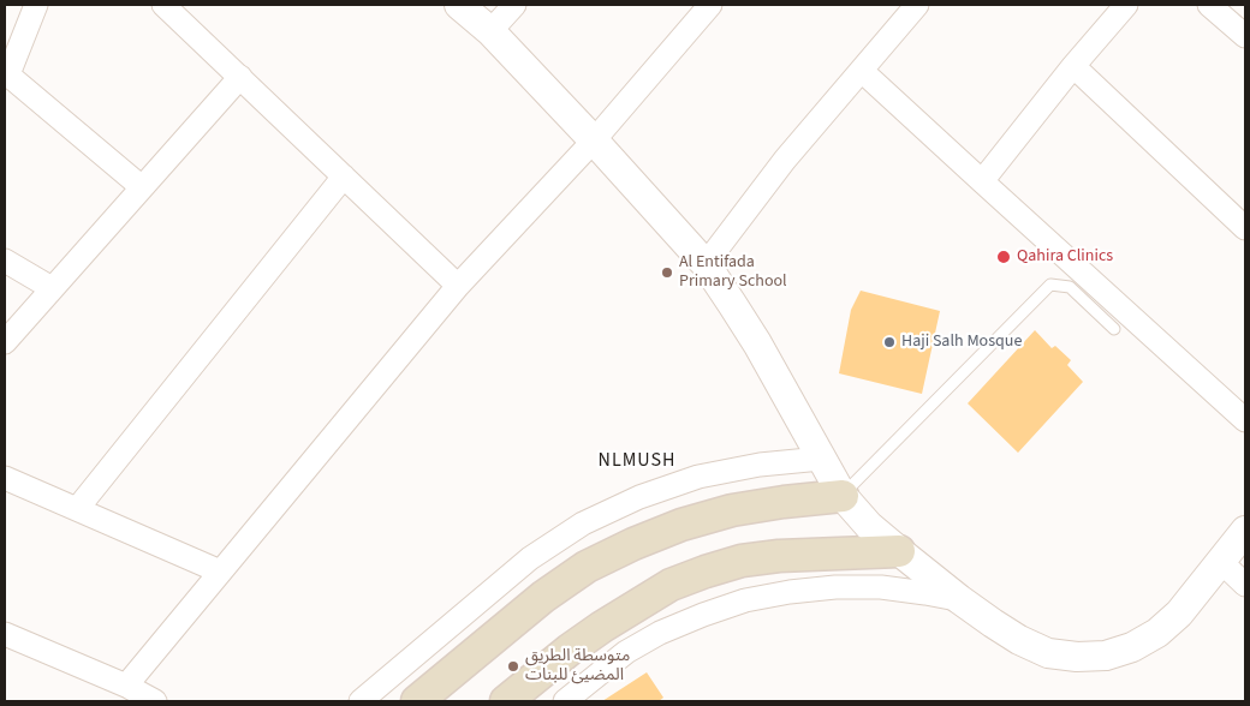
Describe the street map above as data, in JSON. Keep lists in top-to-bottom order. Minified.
{"districts":["NLMUSH"],"places":["Qahira Clinics","Al Entifada Primary School","Haji Salh Mosque","متوسطة الطريق المضيئ للبنات"]}
